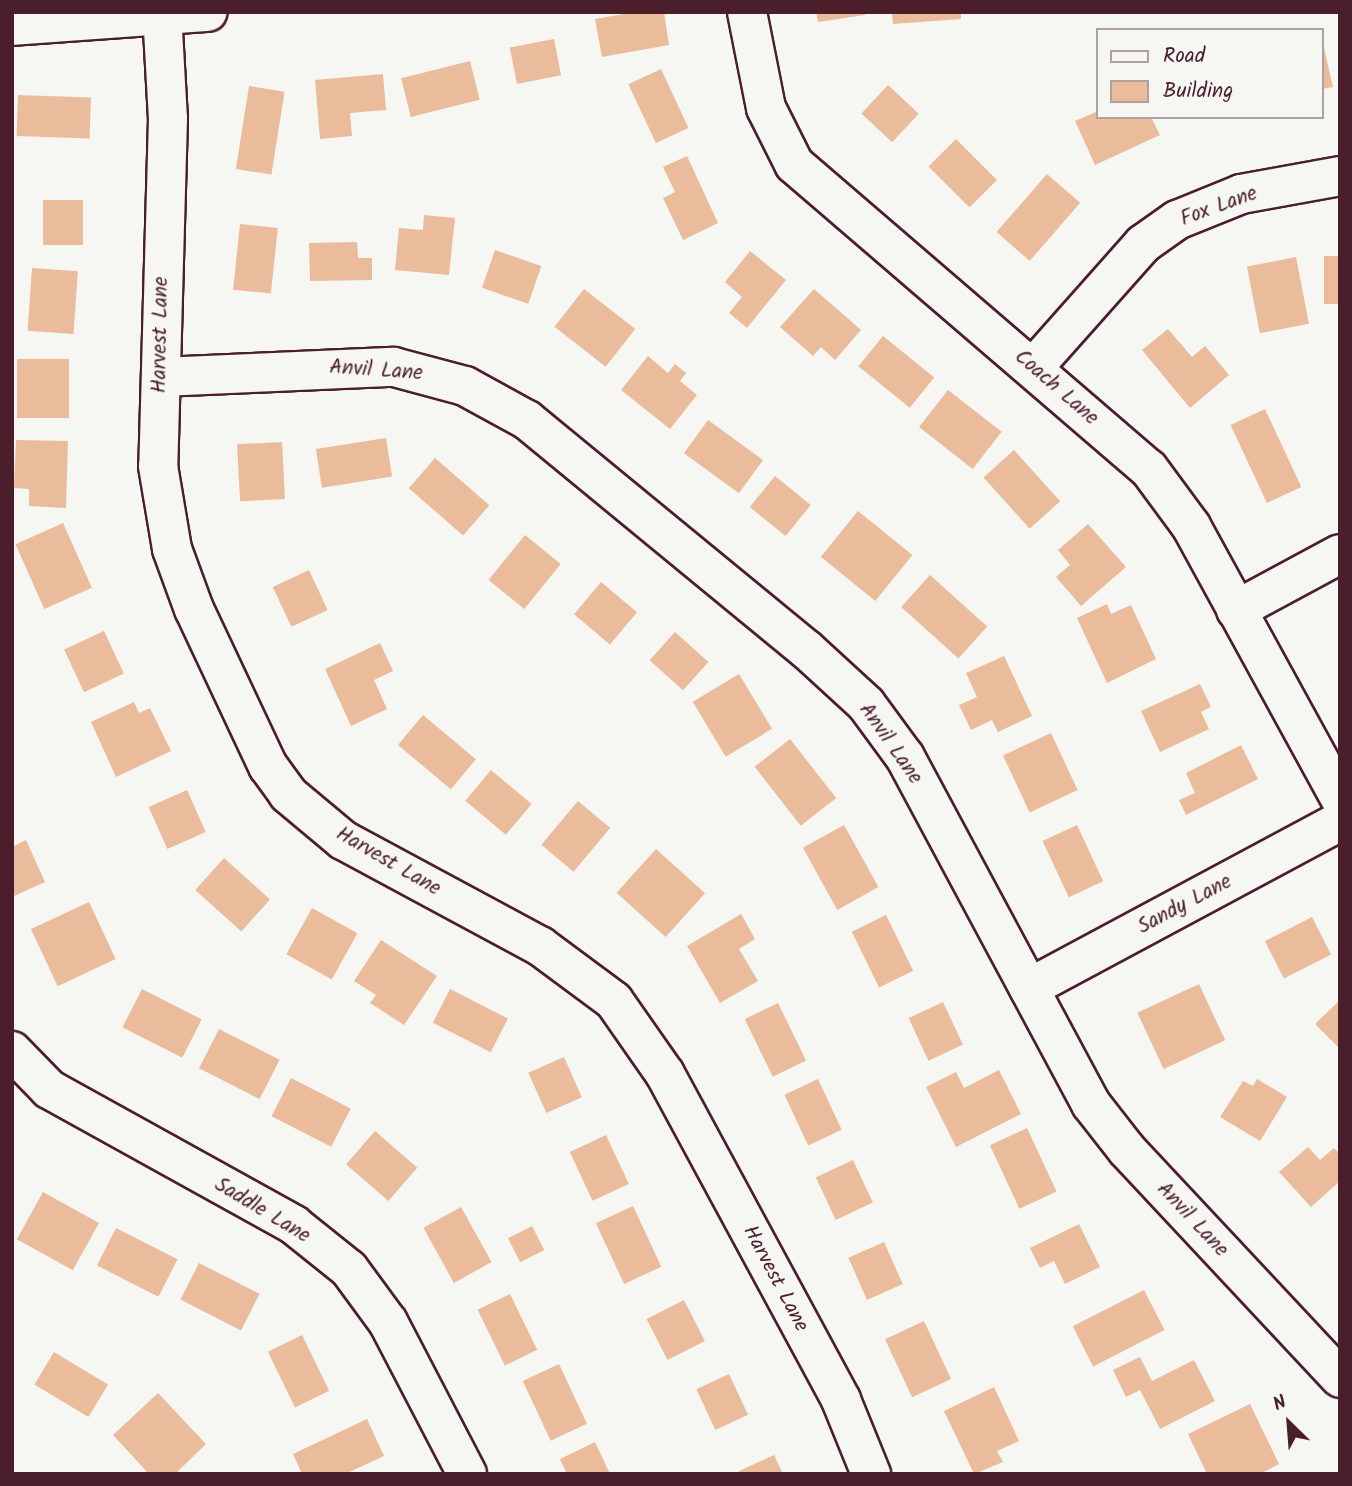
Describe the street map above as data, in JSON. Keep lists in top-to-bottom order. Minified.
{"streets":{"street":["Fox Lane","Harvest Lane","Anvil Lane","Coach Lane","Sandy Lane","Saddle Lane"]},"crossings":[["Fox Lane","Coach Lane"],["Harvest Lane","Anvil Lane"],["Anvil Lane","Sandy Lane"]],"legend":["Road","Building"],"north":"top left"}
